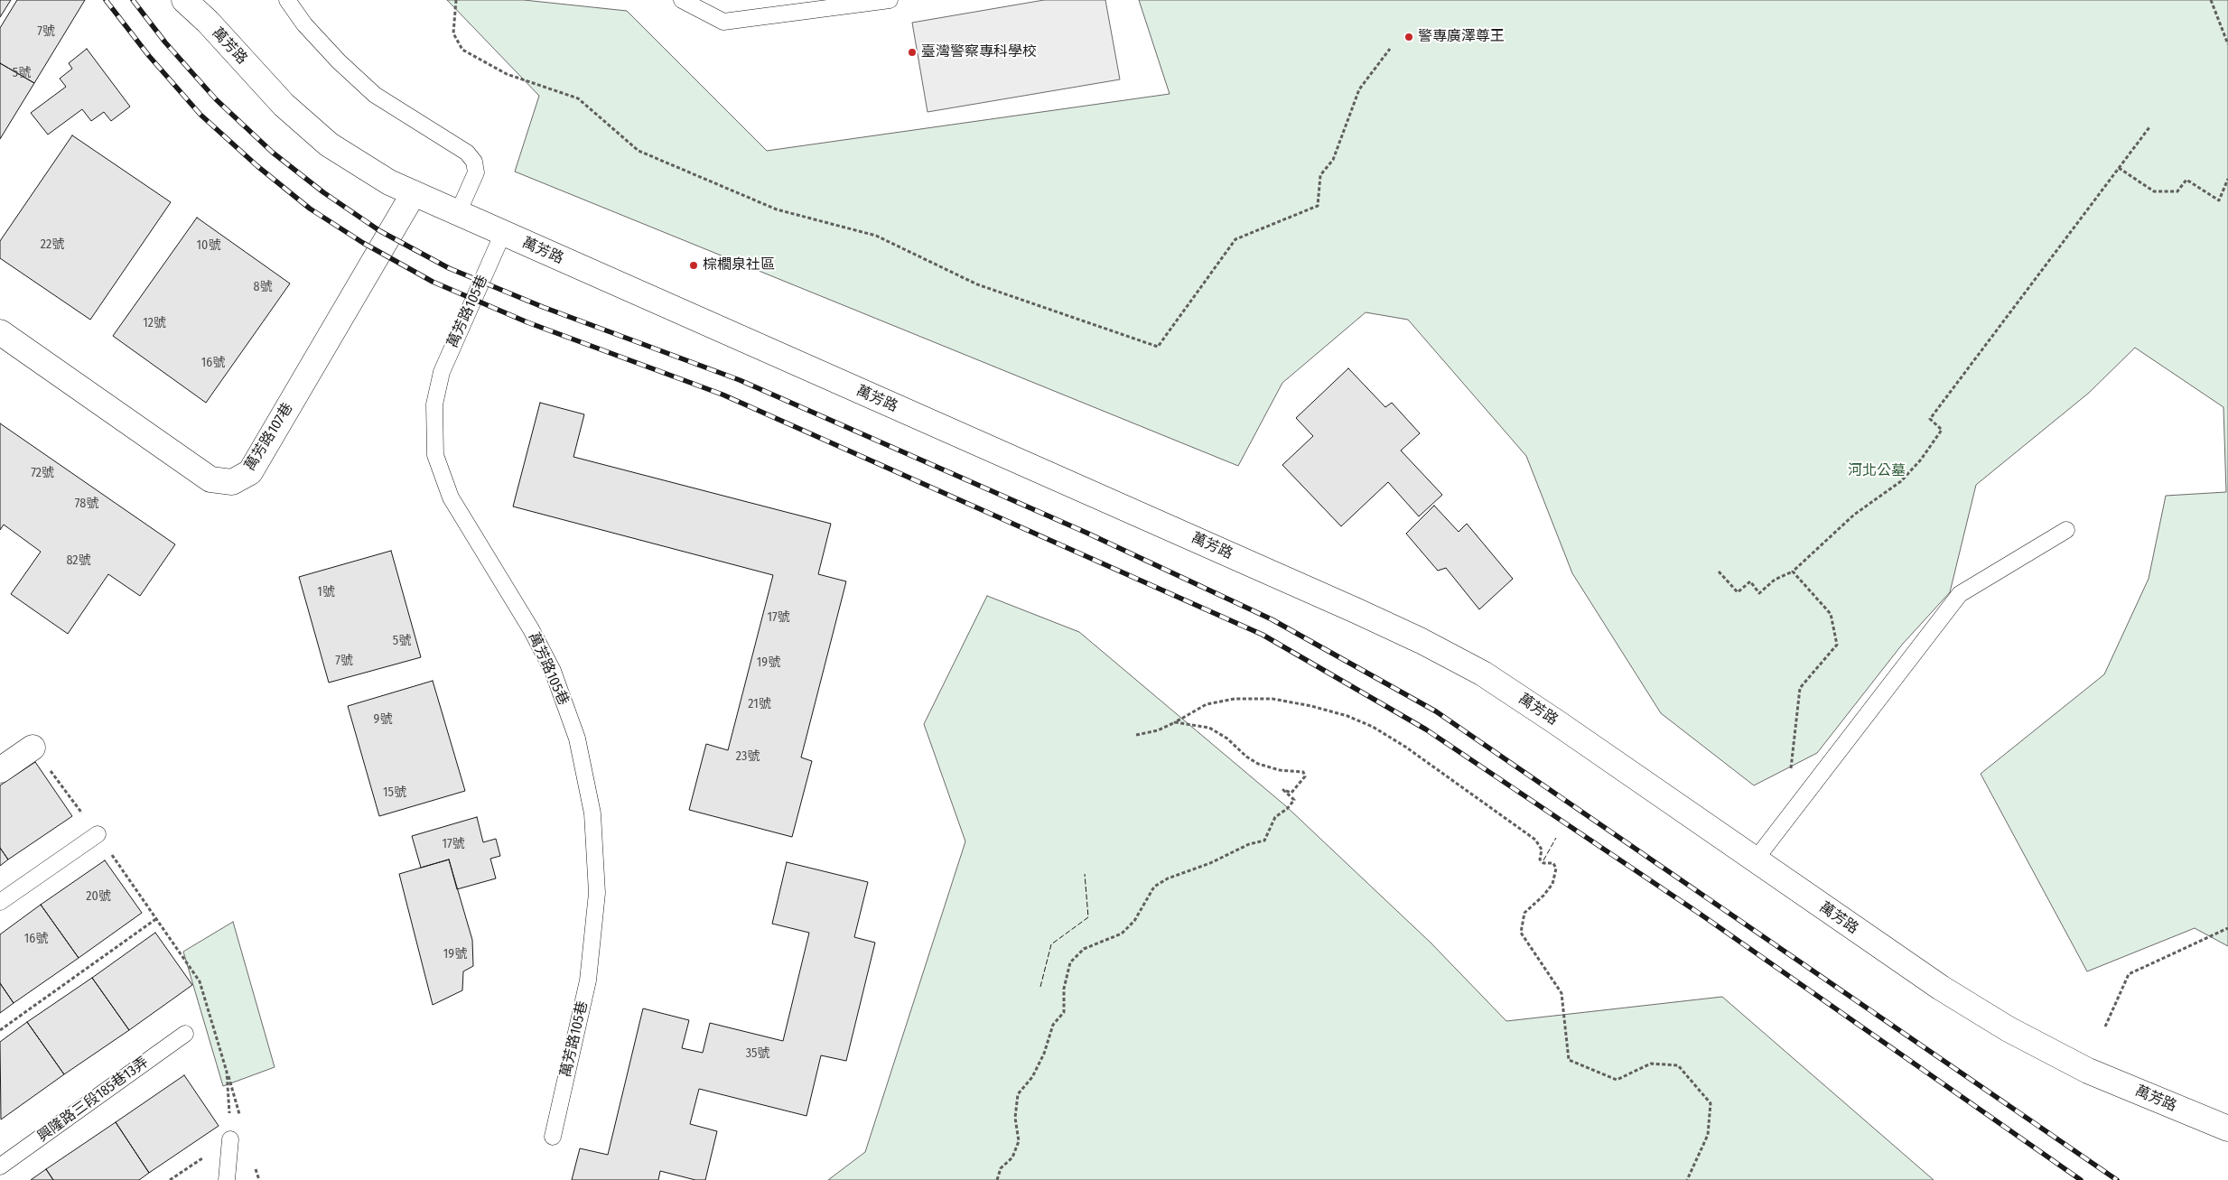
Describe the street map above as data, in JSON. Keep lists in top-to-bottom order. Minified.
{"streets":{"street":["萬芳路","萬芳路107巷"],"lane":["萬芳路105巷","興隆路三段185巷13弄"]},"crossings":[["萬芳路","萬芳路105巷"],["萬芳路","萬芳路107巷"]],"parks":["河北公墓"],"places":["警專廣澤尊王","臺灣警察專科學校","棕櫚泉社區"],"house_numbers":["7號","5號","22號","10號","8號","12號","16號","72號","78號","82號","1號","17號","5號","7號","19號","21號","9號","23號","15號","17號","20號","16號","19號","35號"]}
